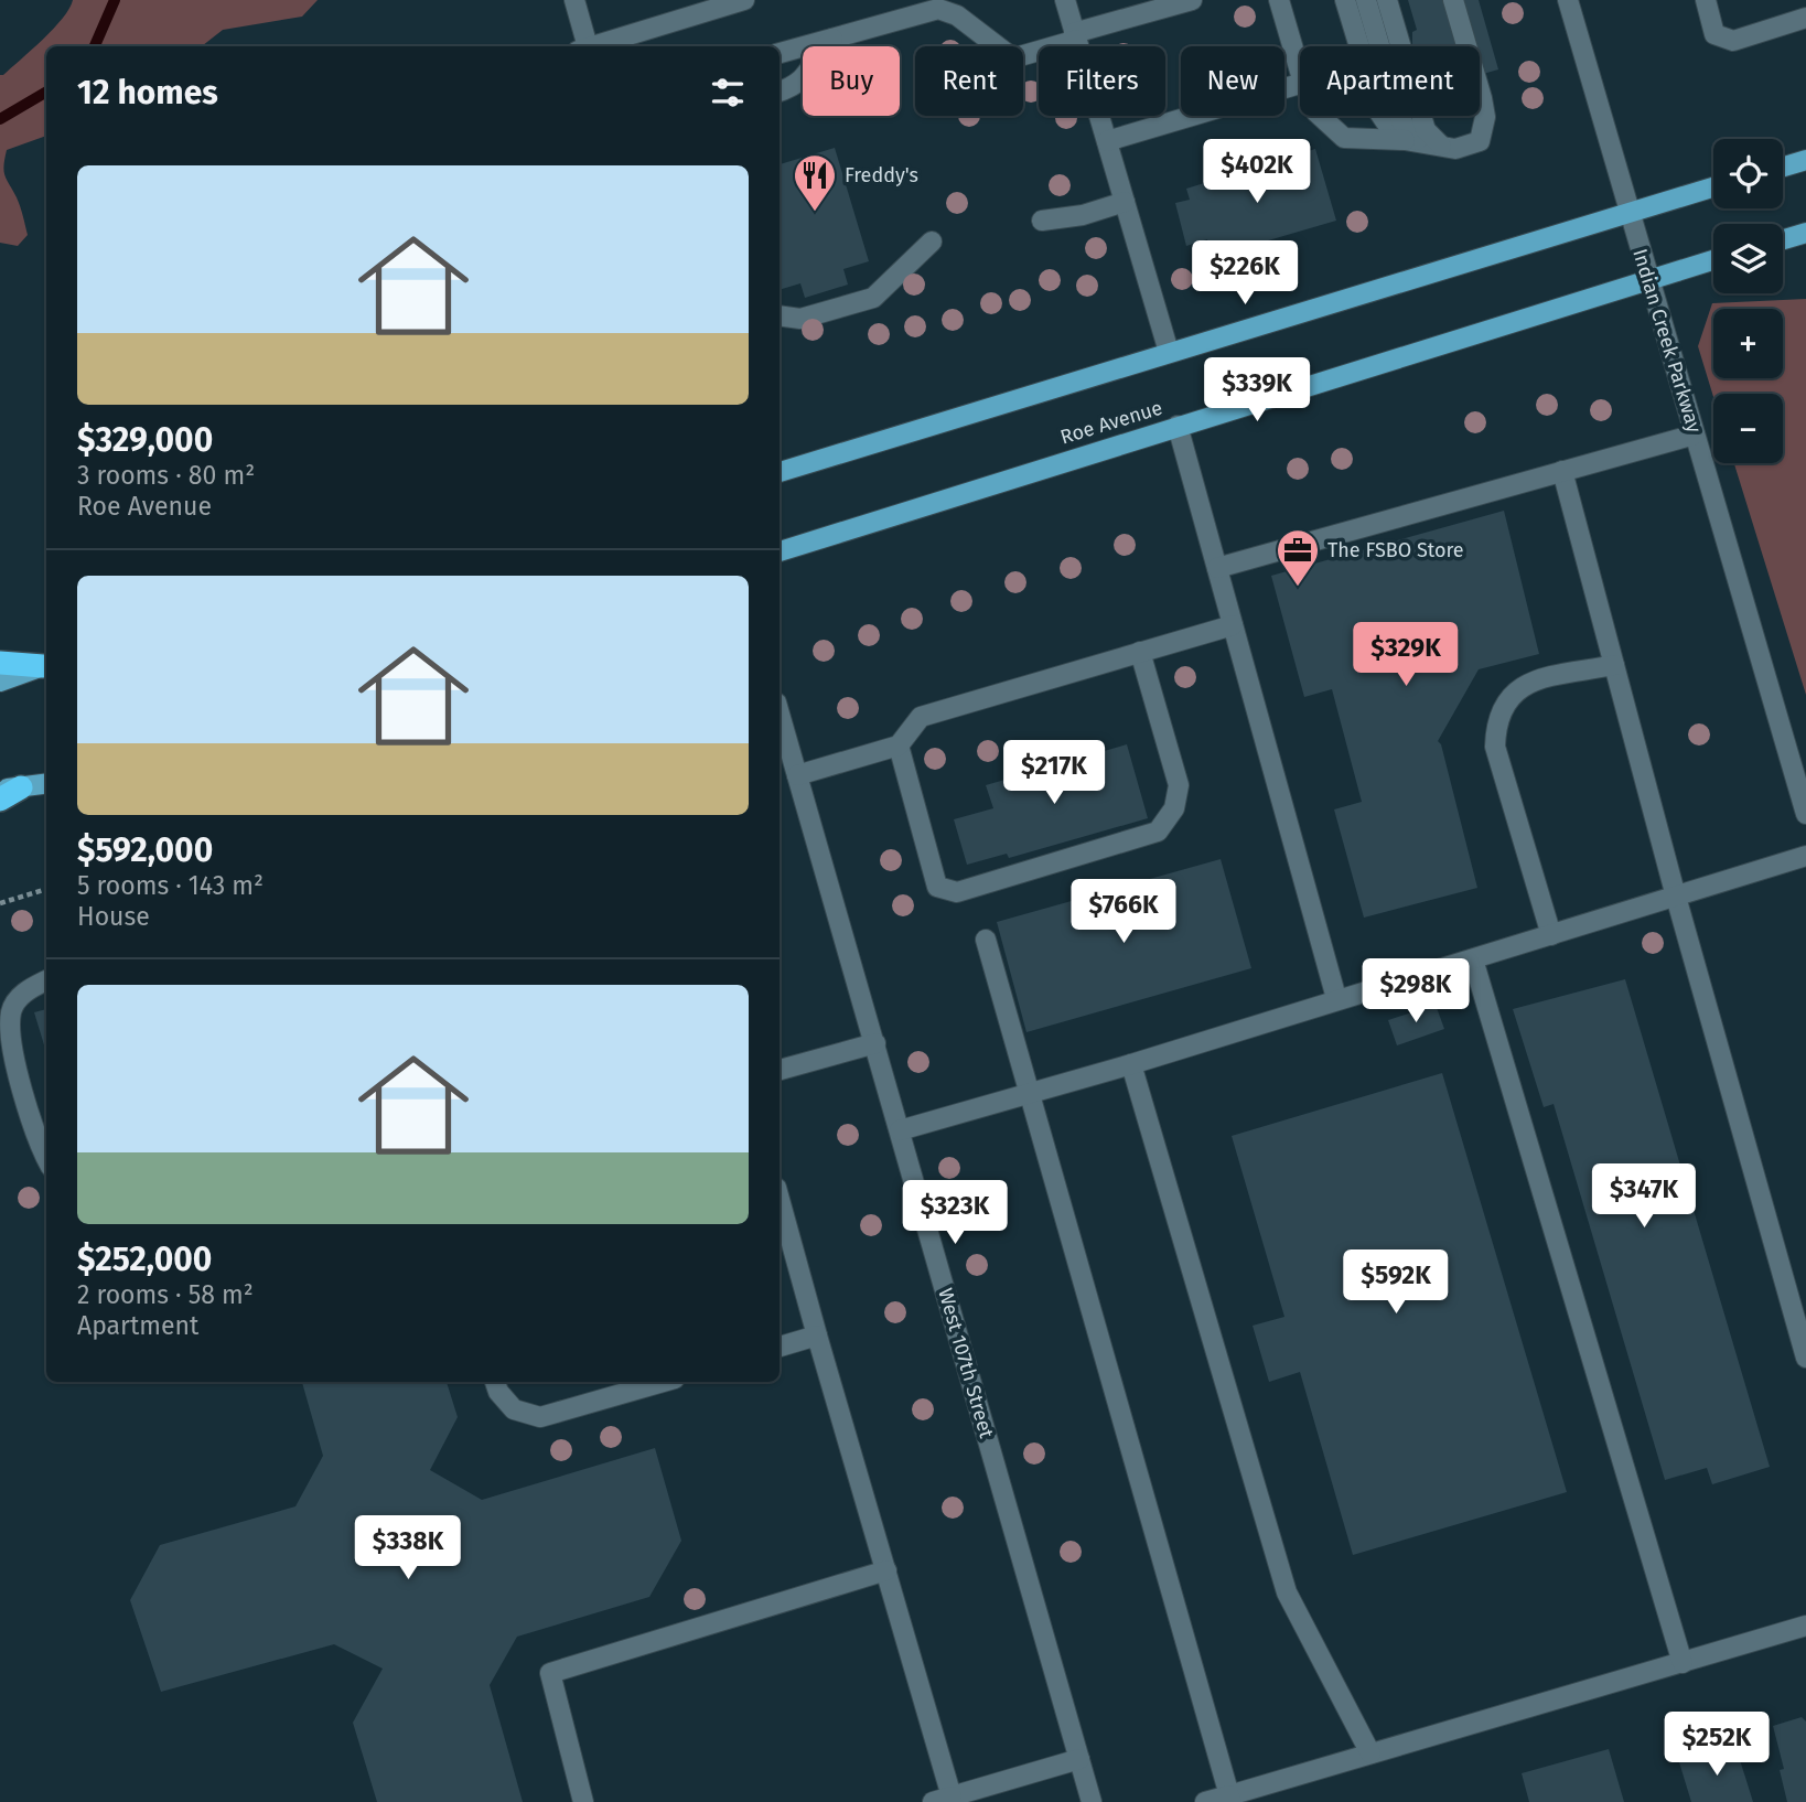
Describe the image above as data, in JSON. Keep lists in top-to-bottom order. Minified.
{"streets":{"main road":["Roe Avenue"],"street":["Indian Creek Parkway","West 107th Street"]},"crossings":[["Indian Creek Parkway","Roe Avenue"]],"places":{"restaurant":["Freddy's"],"office":["The FSBO Store"]},"page":{"chip":["Buy","Rent","Filters","New","Apartment"],"heading":"12 homes","map_buttons":["+","−"],"price":["$402K","$226K","$339K","$329K","$217K","$766K","$298K","$347K","$323K","$592K","$338K","$252K"],"list":[{"name":"$329,000","note":"3 rooms · 80 m² · Roe Avenue"},{"name":"$592,000","note":"5 rooms · 143 m² · House"},{"name":"$252,000","note":"2 rooms · 58 m² · Apartment"}]}}
